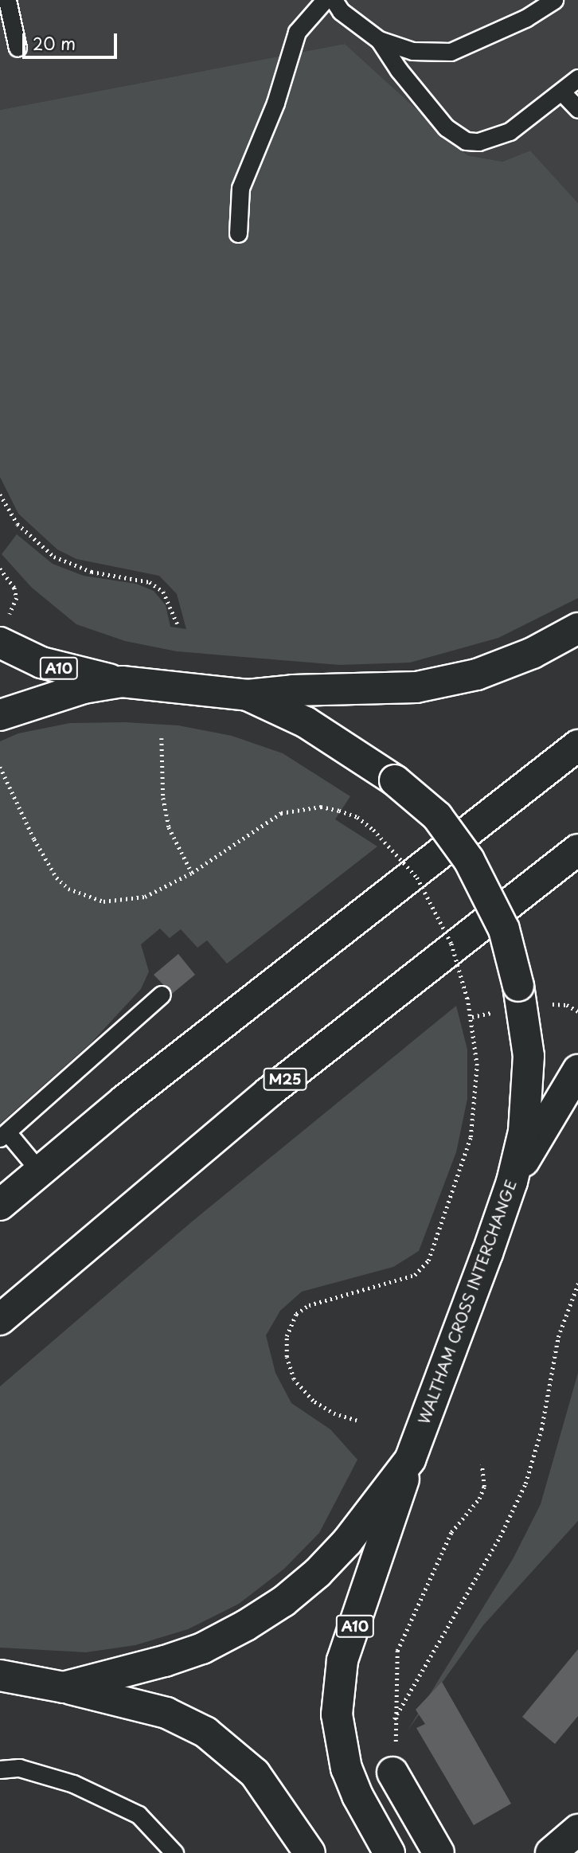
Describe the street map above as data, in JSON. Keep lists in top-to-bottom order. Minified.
{"streets":{"main road":["A10","M25","WALTHAM CROSS INTERCHANGE"]},"crossings":[["A10","WALTHAM CROSS INTERCHANGE"]],"scale_bar":"20 m"}
